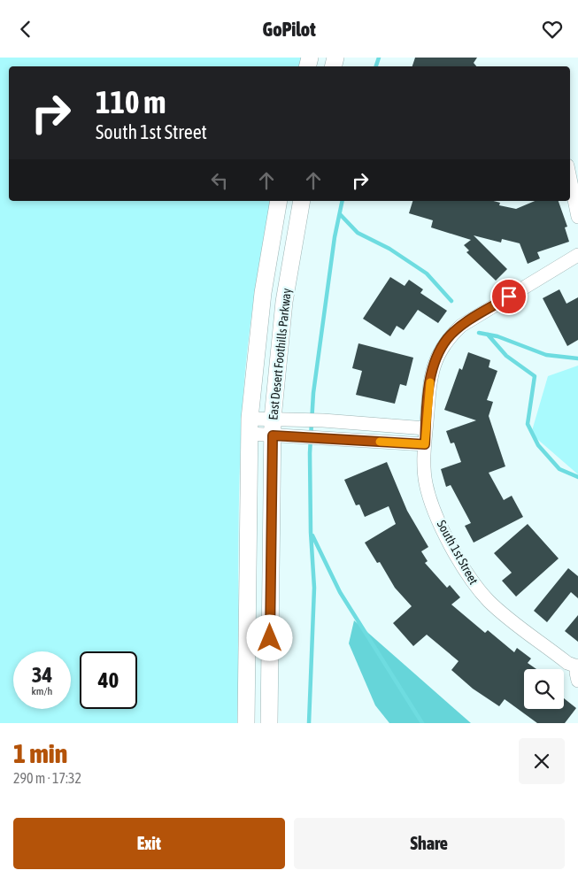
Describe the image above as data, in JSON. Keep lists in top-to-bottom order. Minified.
{"streets":{"street":["East Desert Foothills Parkway","South 1st Street"]},"page":{"header":"GoPilot","turn":["110 m","South 1st Street"],"speed":"34 km/h","limit":"40","heading":["1 min","290 m · 17:32"],"buttons":["Exit","Share"]}}
